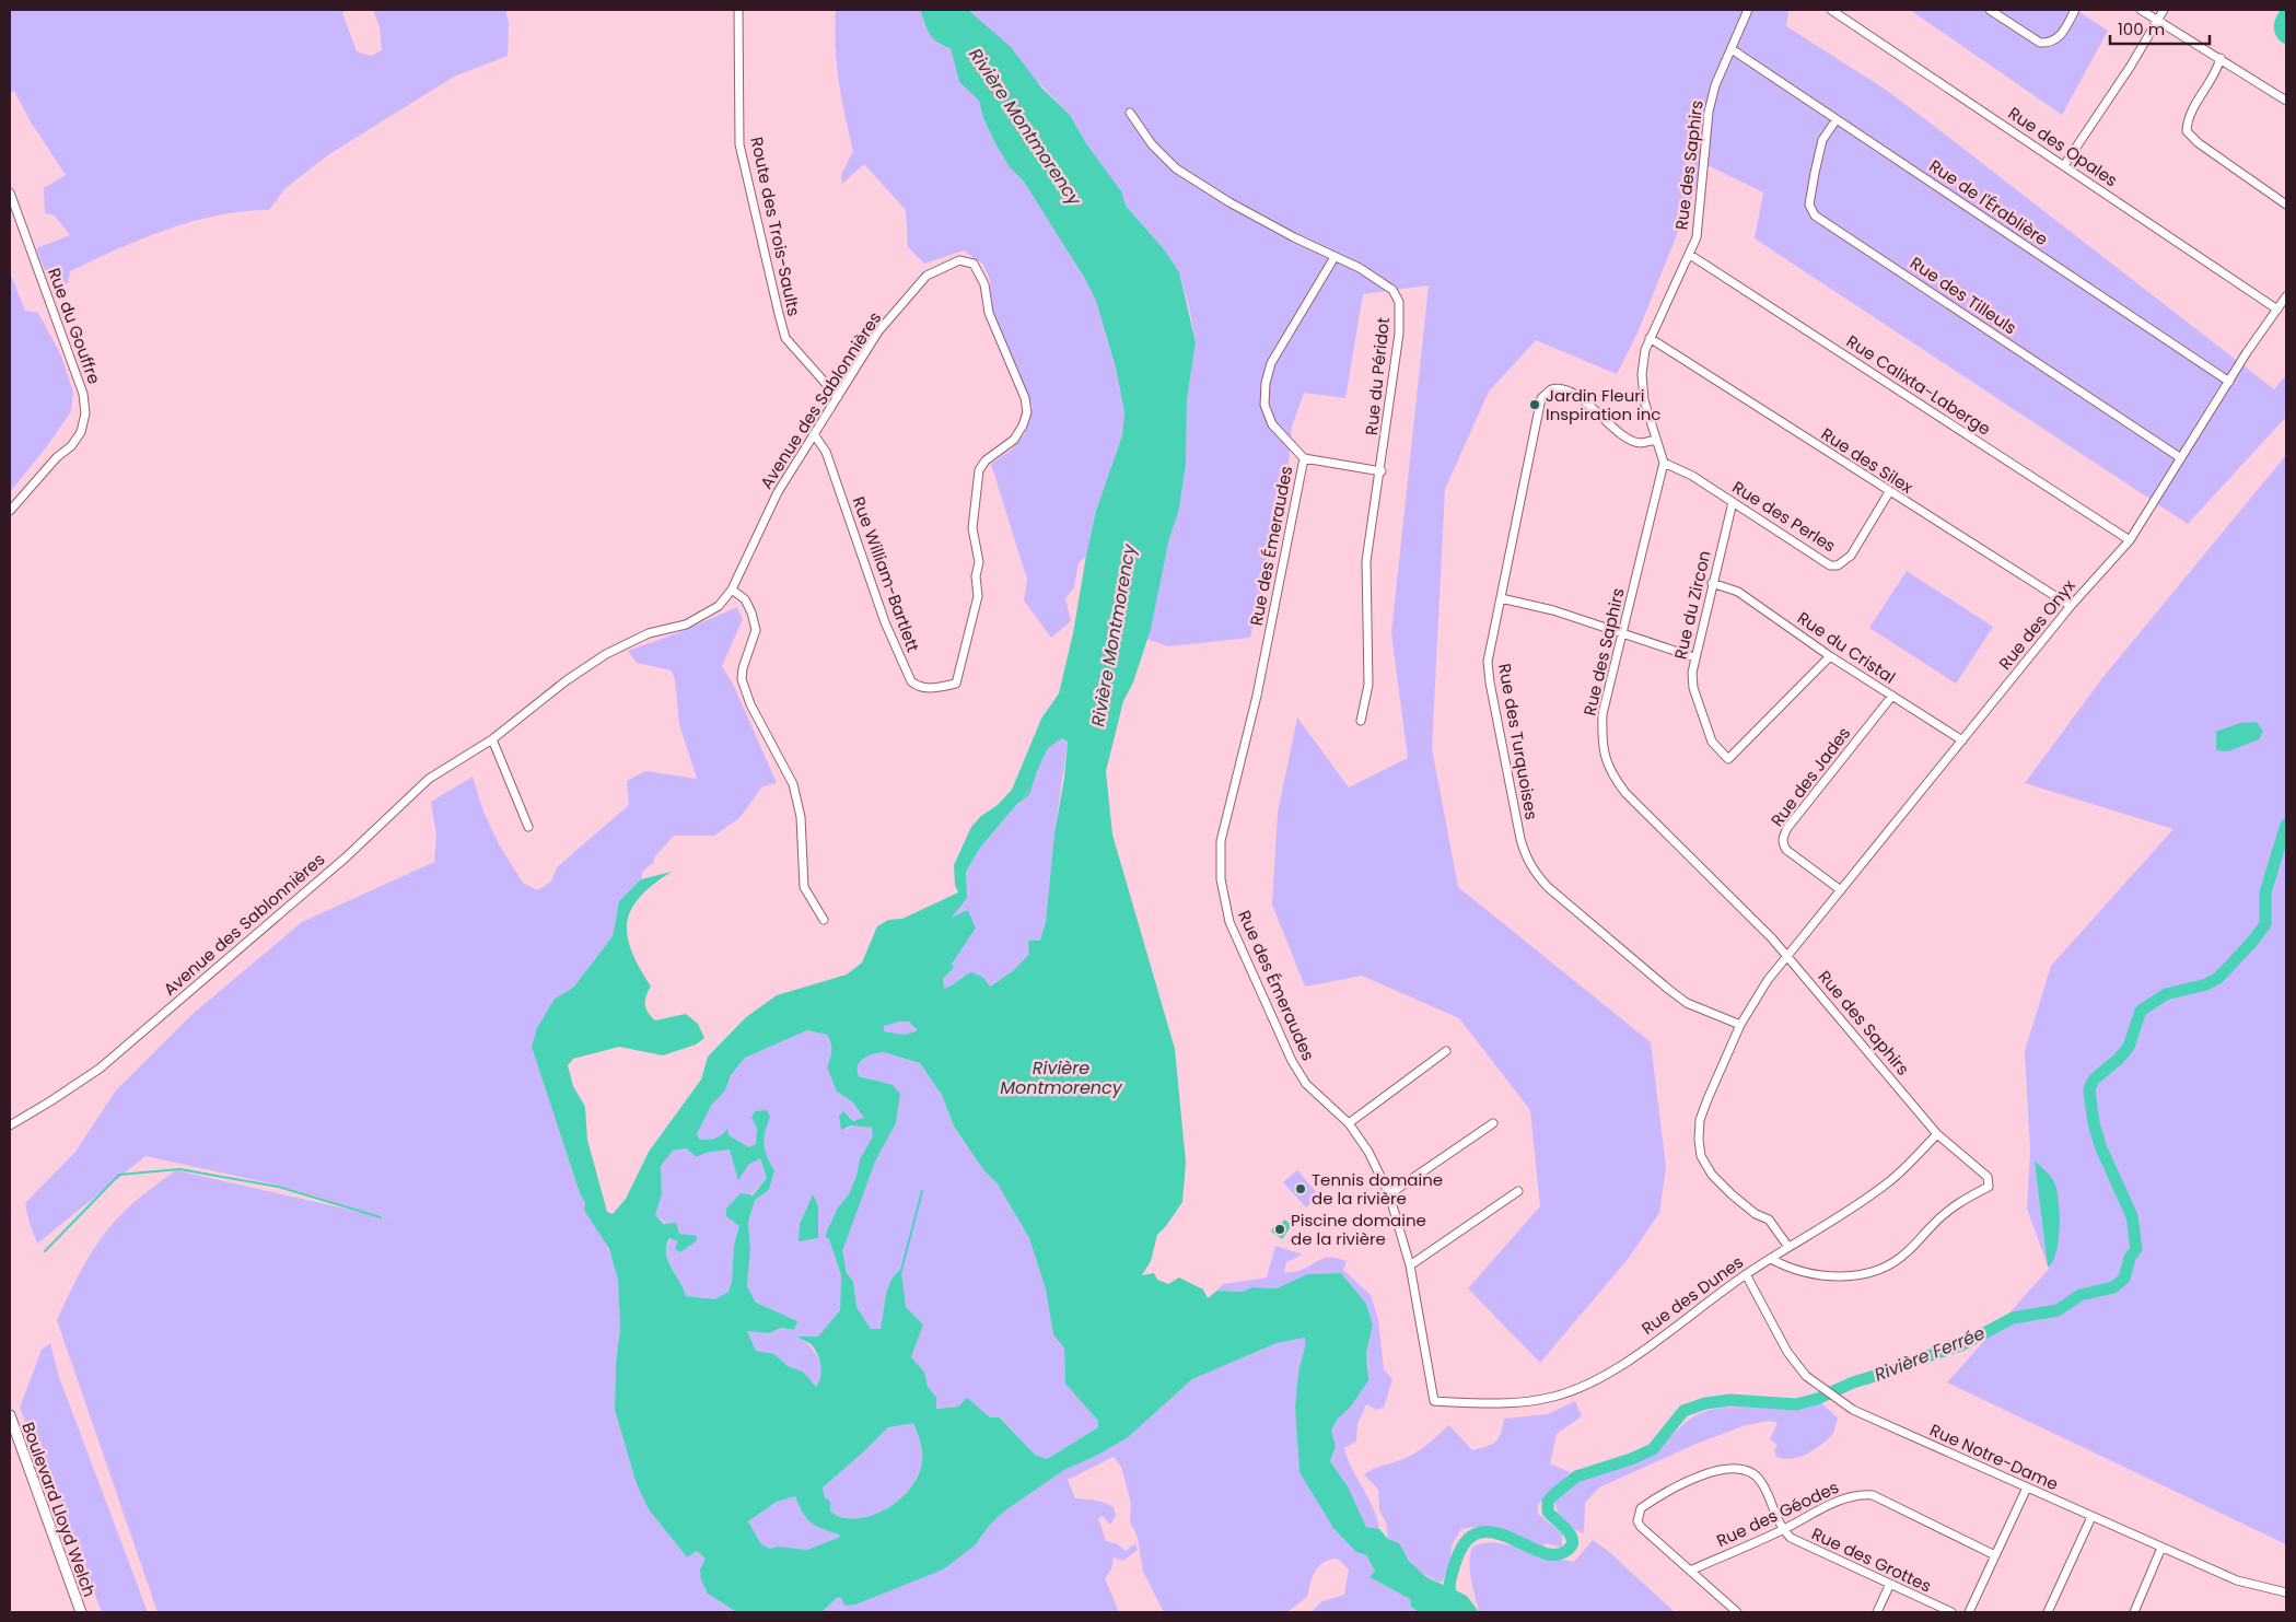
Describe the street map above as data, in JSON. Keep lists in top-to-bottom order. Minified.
{"streets":{"main road":["Boulevard Lloyd Welch"],"street":["Rue des Opales","Rue des Saphirs","Rue de l'Érablière","Route des Trois-Saults","Rue des Tilleuls","Rue du Gouffre","Rue du Péridot","Rue Calixta-Laberge","Avenue des Sablonnières","Rue des Silex","Rue des Perles","Rue des Émeraudes","Rue William-Bartlett","Rue du Zircon","Rue des Onyx","Rue du Cristal","Rue des Turquoises","Rue des Jades","Rue des Dunes","Rue Notre-Dame","Rue des Géodes","Rue des Grottes"]},"crossings":[["Rue des Opales","Rue des Onyx"],["Rue des Saphirs","Rue de l'Érablière"],["Rue des Saphirs","Rue Calixta-Laberge"],["Rue des Saphirs","Rue des Silex"],["Rue des Saphirs","Rue des Perles"],["Rue des Saphirs","Rue des Onyx"],["Rue des Saphirs","Rue des Turquoises"],["Rue des Saphirs","Rue des Dunes"],["Rue de l'Érablière","Rue des Tilleuls"],["Rue de l'Érablière","Rue des Onyx"],["Route des Trois-Saults","Avenue des Sablonnières"],["Rue des Tilleuls","Rue des Onyx"],["Rue Calixta-Laberge","Rue des Onyx"],["Avenue des Sablonnières","Rue William-Bartlett"],["Rue des Silex","Rue des Perles"],["Rue des Silex","Rue des Onyx"],["Rue des Perles","Rue du Zircon"],["Rue des Émeraudes","Rue des Dunes"],["Rue du Zircon","Rue du Cristal"],["Rue des Onyx","Rue du Cristal"],["Rue des Onyx","Rue des Turquoises"],["Rue des Onyx","Rue des Jades"],["Rue des Onyx","Rue des Dunes"],["Rue du Cristal","Rue des Jades"],["Rue des Dunes","Rue Notre-Dame"],["Rue des Géodes","Rue des Grottes"]],"water":["Rivière Montmorency","Rivière Ferrée"],"places":["Jardin Fleuri Inspiration inc","Tennis domaine de la rivière","Piscine domaine de la rivière"],"scale_bar":"100 m"}
